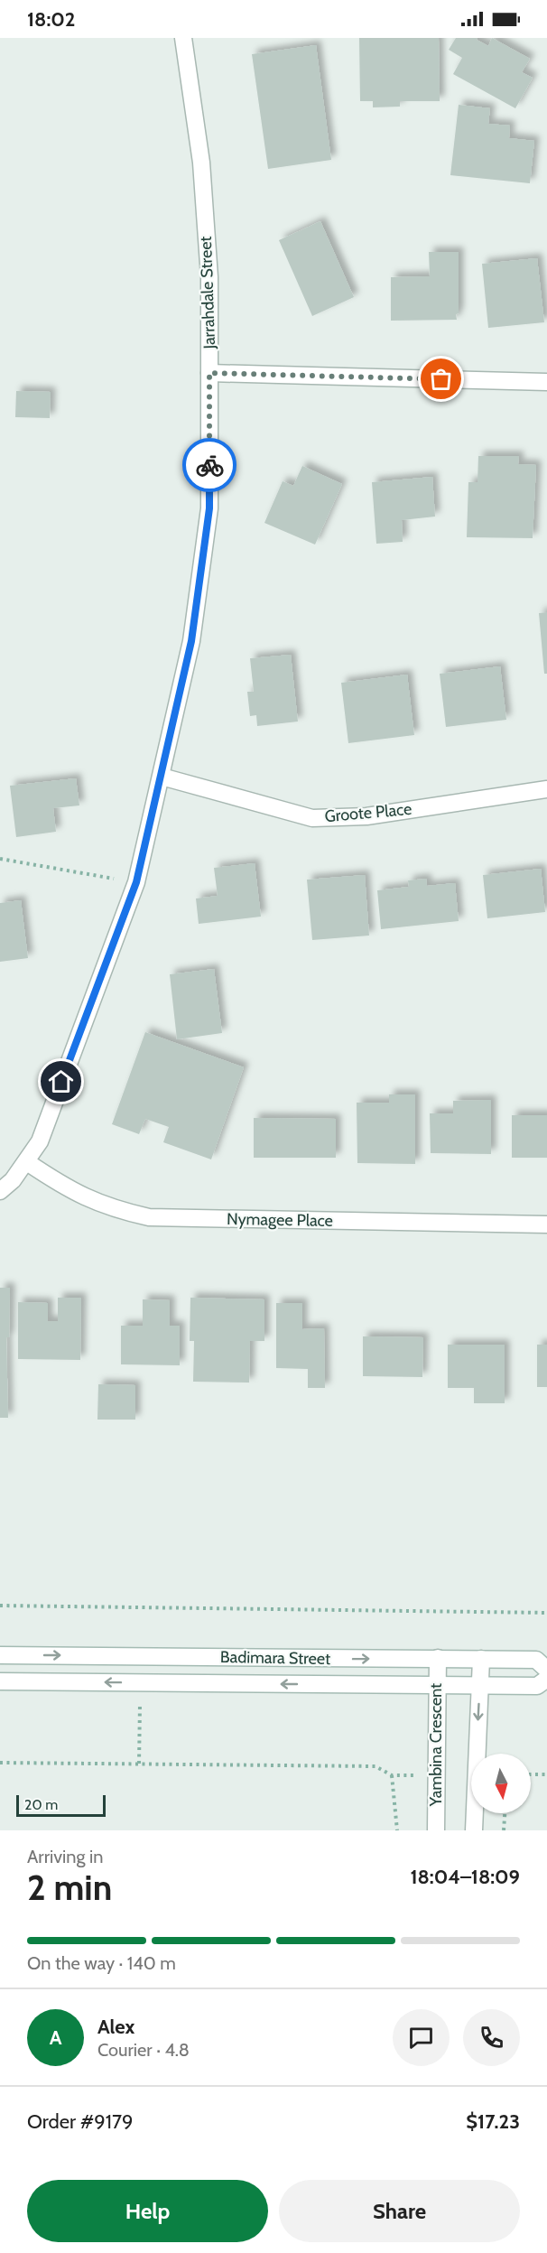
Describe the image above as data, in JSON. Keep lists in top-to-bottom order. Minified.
{"streets":{"street":["Jarrahdale Street","Groote Place","Nymagee Place","Badimara Street","Yambina Crescent"]},"crossings":[["Jarrahdale Street","Groote Place"],["Jarrahdale Street","Nymagee Place"],["Badimara Street","Yambina Crescent"]],"scale_bar":"20 m","north":"bottom","page":{"status":"18:02","scale":"20 m","heading":["2 min","Arriving in","18:04–18:09"],"panel":["Alex","Courier · 4.8","Order #9179","$17.23"],"bar":"On the way · 140 m","round":"A","buttons":["Help","Share"]}}
